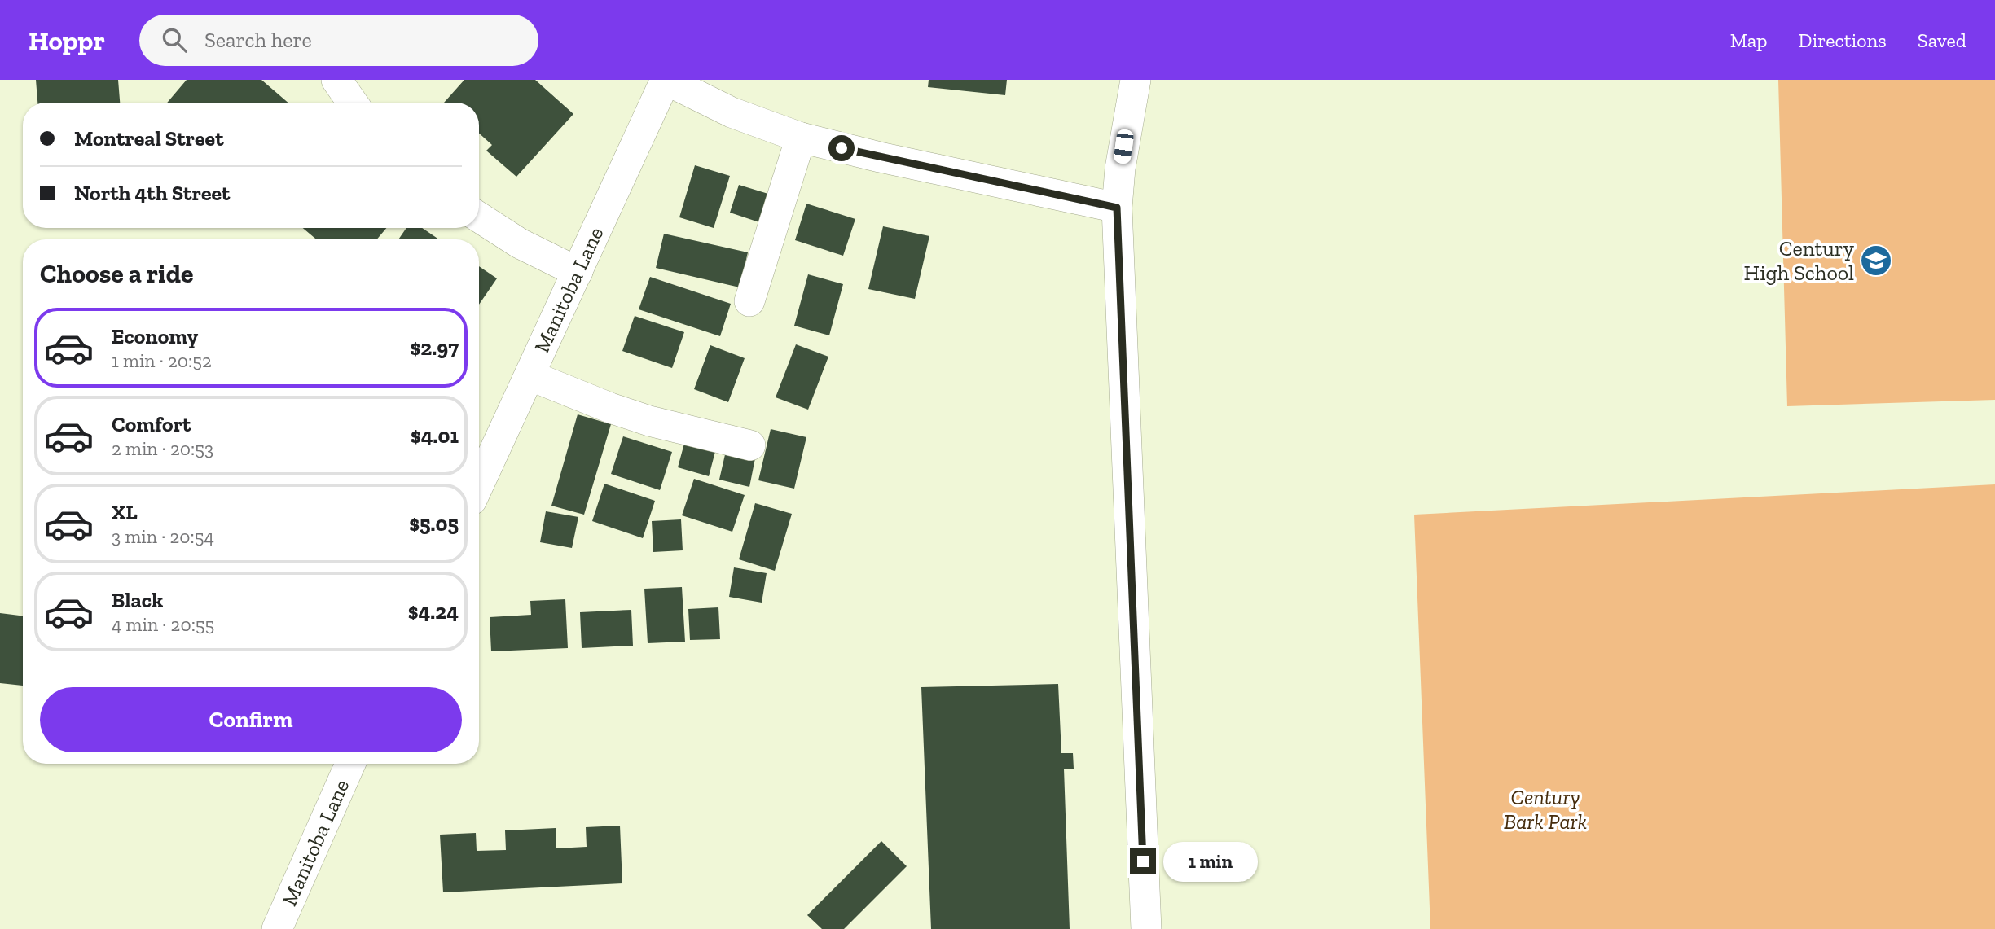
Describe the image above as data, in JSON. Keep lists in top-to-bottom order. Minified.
{"streets":{"street":["Manitoba Lane"]},"parks":["Century Bark Park"],"places":{"school or university":["Century High School"]},"page":{"header":"Hoppr","search":"Search here","nav":["Map","Directions","Saved"],"banner":["Montreal Street","North 4th Street"],"heading":"Choose a ride","list":[{"name":"Economy","note":"1 min · 20:52","value":"$2.97"},{"name":"Comfort","note":"2 min · 20:53","value":"$4.01"},{"name":"XL","note":"3 min · 20:54","value":"$5.05"},{"name":"Black","note":"4 min · 20:55","value":"$4.24"}],"buttons":"Confirm","bubble":"1 min"}}
